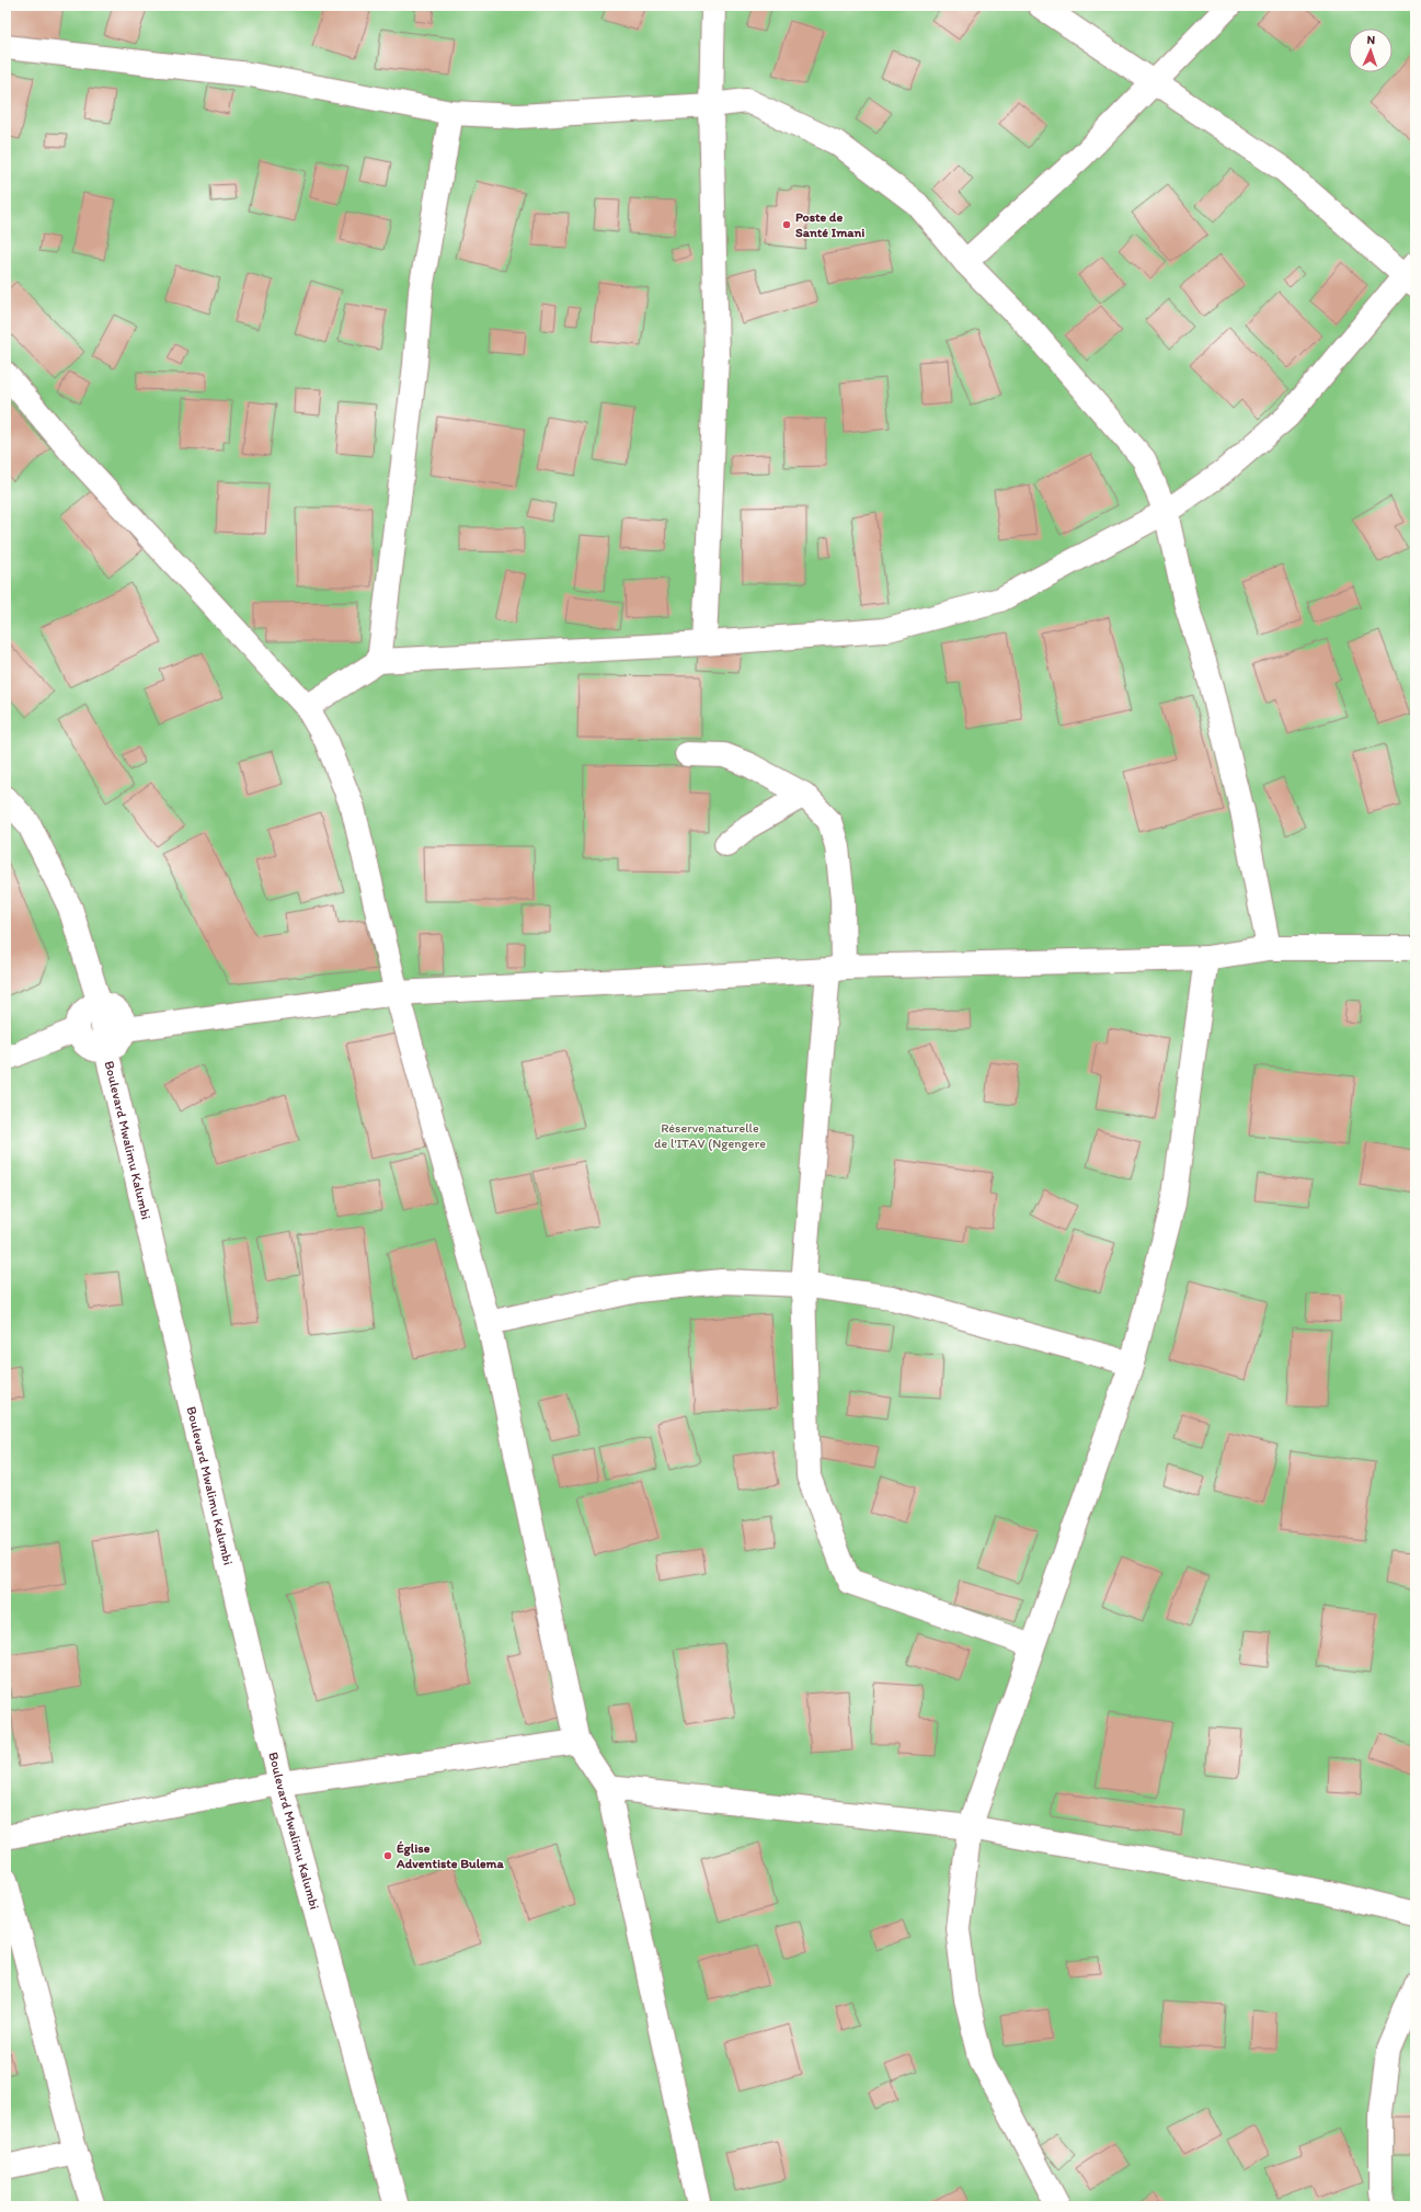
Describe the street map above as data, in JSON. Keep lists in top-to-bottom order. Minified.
{"streets":{"street":["Boulevard Mwalimu Kalumbi"]},"parks":["Réserve naturelle de l'ITAV (Ngengere"],"places":["Poste de Santé Imani","Église Adventiste Bulema"],"north":"top"}
